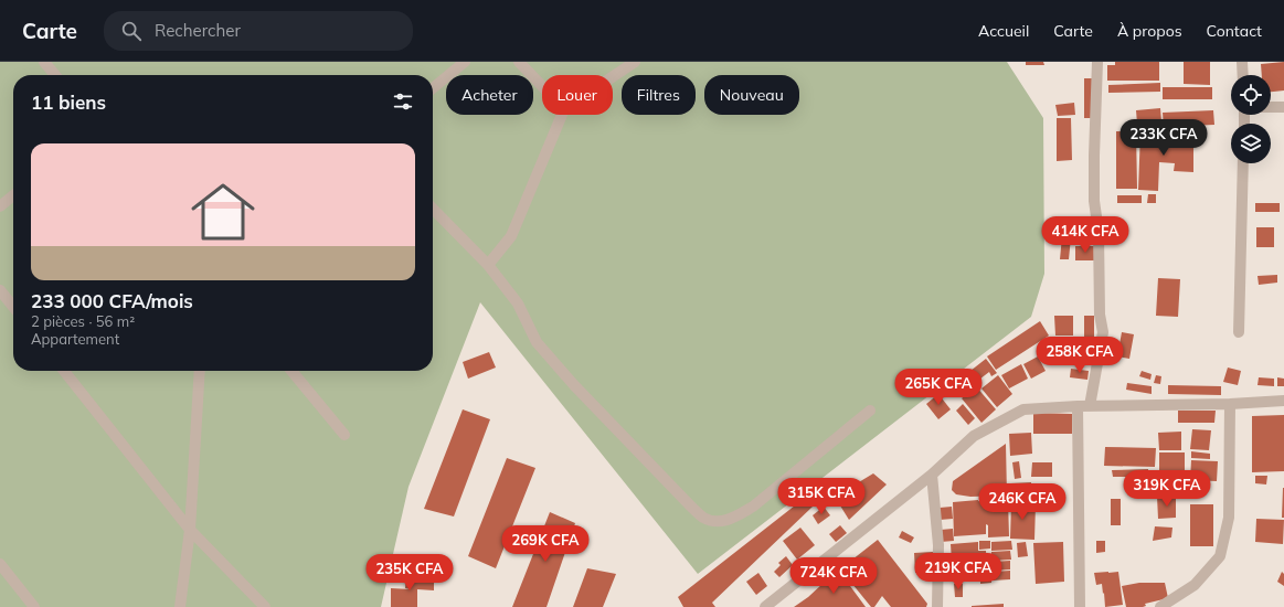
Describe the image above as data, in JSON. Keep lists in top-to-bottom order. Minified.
{"page":{"header":"Carte","search":"Rechercher","nav":["Accueil","Carte","À propos","Contact"],"chip":["Acheter","Louer","Filtres","Nouveau"],"heading":"11 biens","price":["233K CFA","414K CFA","258K CFA","265K CFA","319K CFA","315K CFA","246K CFA","269K CFA","219K CFA","235K CFA","724K CFA"],"list":[{"name":"233 000 CFA/mois","note":"2 pièces · 56 m² · Appartement"}]}}
